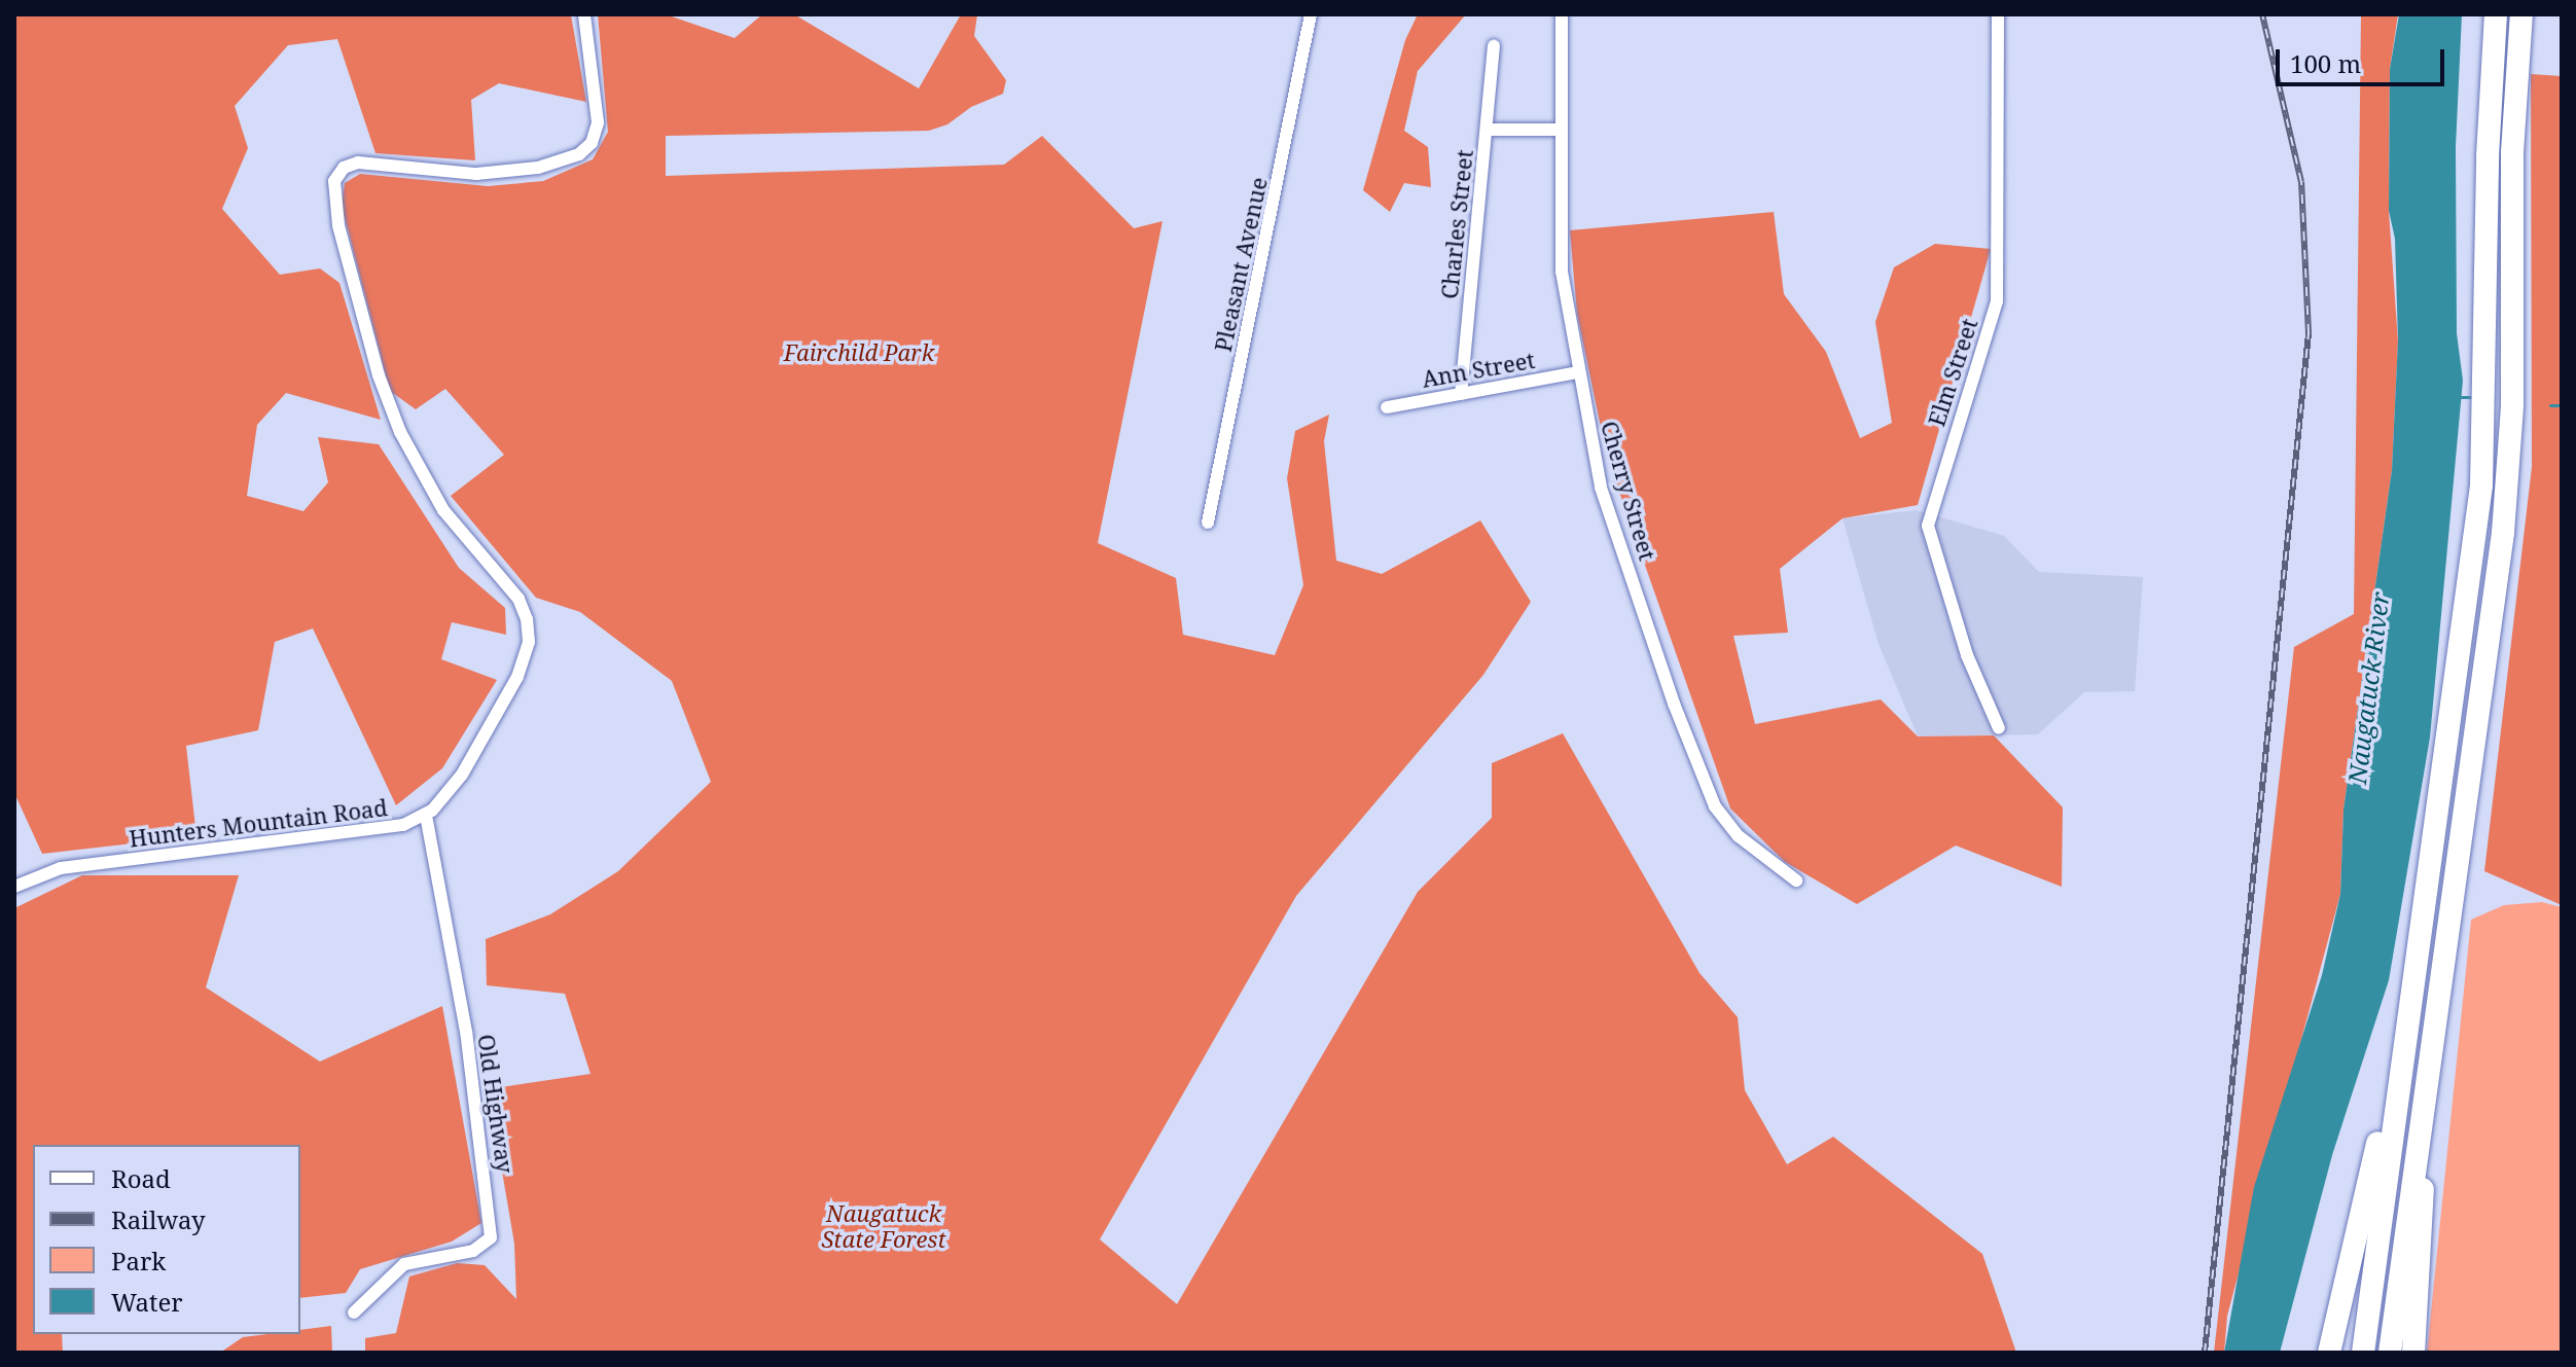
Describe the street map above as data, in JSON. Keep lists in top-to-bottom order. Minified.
{"streets":{"street":["Charles Street","Pleasant Avenue","Ann Street","Elm Street","Cherry Street","Hunters Mountain Road","Old Highway"]},"crossings":[["Charles Street","Ann Street"],["Charles Street","Cherry Street"],["Ann Street","Cherry Street"],["Hunters Mountain Road","Old Highway"]],"water":["Naugatuck River"],"parks":["Fairchild Park","Naugatuck State Forest"],"legend":["Road","Railway","Park","Water"],"scale_bar":"100 m"}
